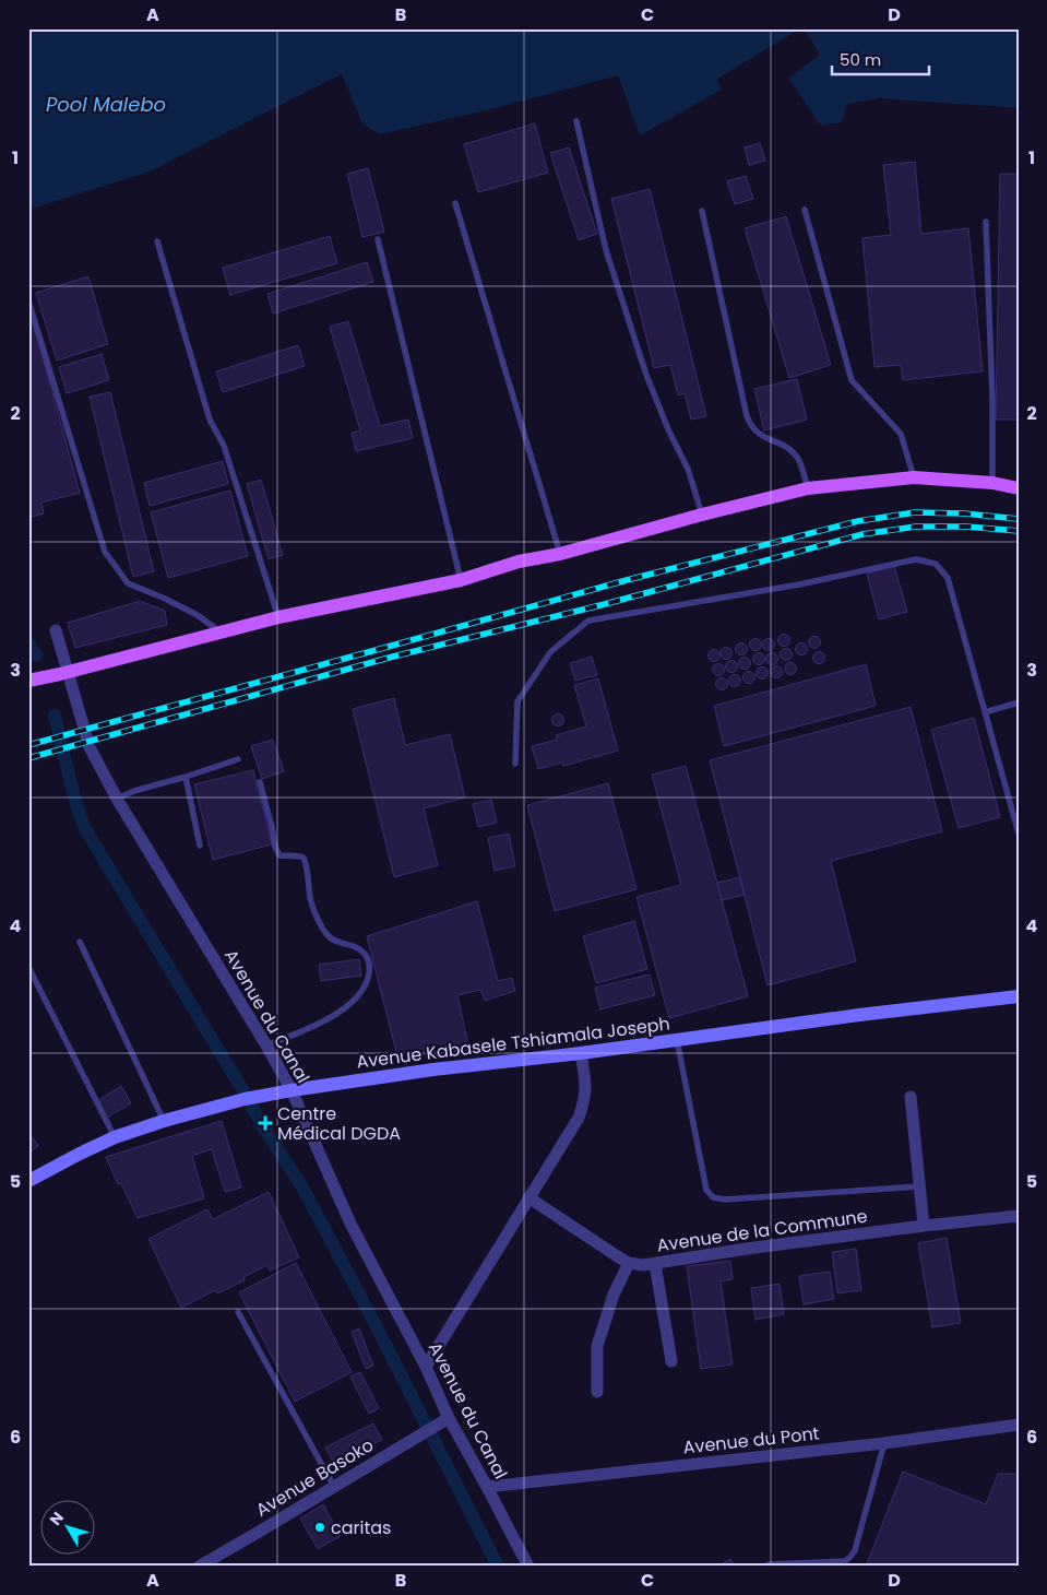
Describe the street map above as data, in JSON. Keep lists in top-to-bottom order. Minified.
{"streets":{"main road":["Avenue Kabasele Tshiamala Joseph"],"street":["Avenue du Canal","Avenue de la Commune","Avenue du Pont","Avenue Basoko"]},"crossings":[["Avenue du Canal","Avenue Kabasele Tshiamala Joseph"],["Avenue du Canal","Avenue du Pont"],["Avenue du Canal","Avenue Basoko"]],"water":["Pool Malebo"],"places":{"health":["Centre Médical DGDA"],"other":["caritas"]},"scale_bar":"50 m","north":"top left","grid":{"columns":["A","B","C","D"],"rows":["1","2","3","4","5","6"]}}
